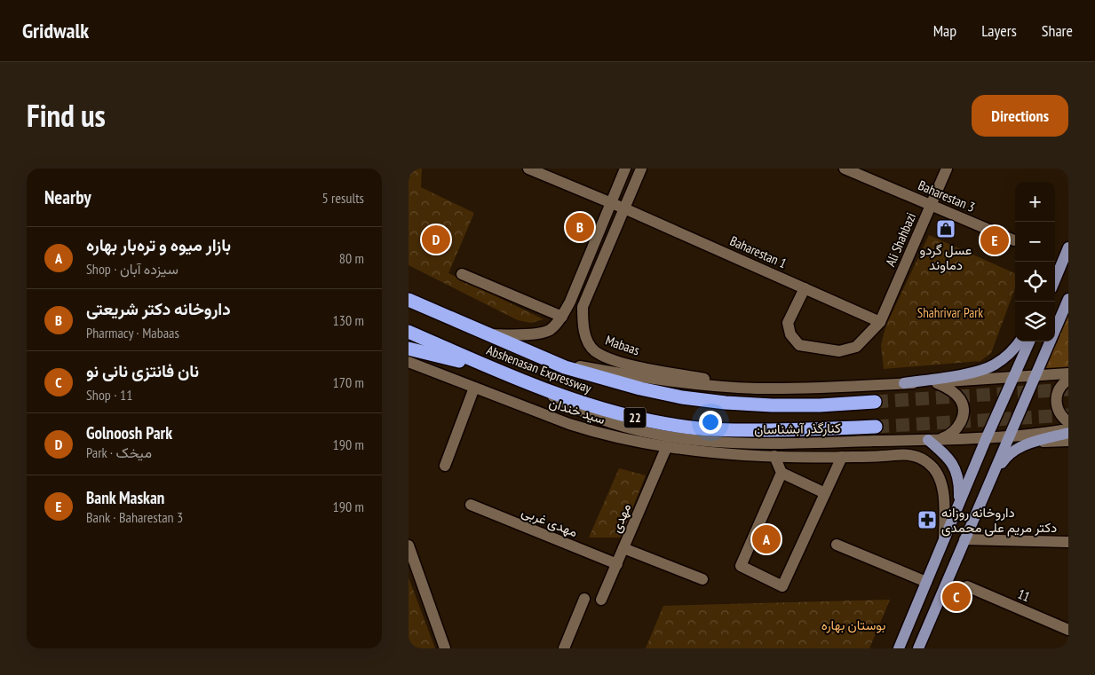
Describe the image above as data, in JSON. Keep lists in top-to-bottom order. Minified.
{"streets":{"highway":["Abshenasan Expressway","22"],"street":["Baharestan 3","Ali Shahbazi","Baharestan 1","Mabaas","سید خندان","کنارگذر آبشناسان","مهدی","مهدی غربی","11"]},"crossings":[["Baharestan 3","Ali Shahbazi"],["Ali Shahbazi","Baharestan 1"],["Baharestan 1","Mabaas"],["Abshenasan Expressway","کنارگذر آبشناسان"],["سید خندان","مهدی"],["مهدی","مهدی غربی"]],"parks":["Shahrivar Park","بوستان بهاره"],"places":{"shop":["عسل گردو دماوند"],"pharmacy":["داروخانه روزانه دکتر مریم علی محمدی"]},"page":{"header":"Gridwalk","nav":["Map","Layers","Share"],"title":"Find us","buttons":"Directions","heading":["Nearby","5 results"],"map_buttons":["+","−"],"pins":["B","D","E","A","C"],"list":[{"mark":"A","name":"بازار میوه و تره‌بار بهاره","note":"Shop · سیزده آبان","value":"80 m"},{"mark":"B","name":"داروخانه دکتر شریعتی","note":"Pharmacy · Mabaas","value":"130 m"},{"mark":"C","name":"نان فانتزی نانی نو","note":"Shop · 11","value":"170 m"},{"mark":"D","name":"Golnoosh Park","note":"Park · میخک","value":"190 m"},{"mark":"E","name":"Bank Maskan","note":"Bank · Baharestan 3","value":"190 m"}]}}
